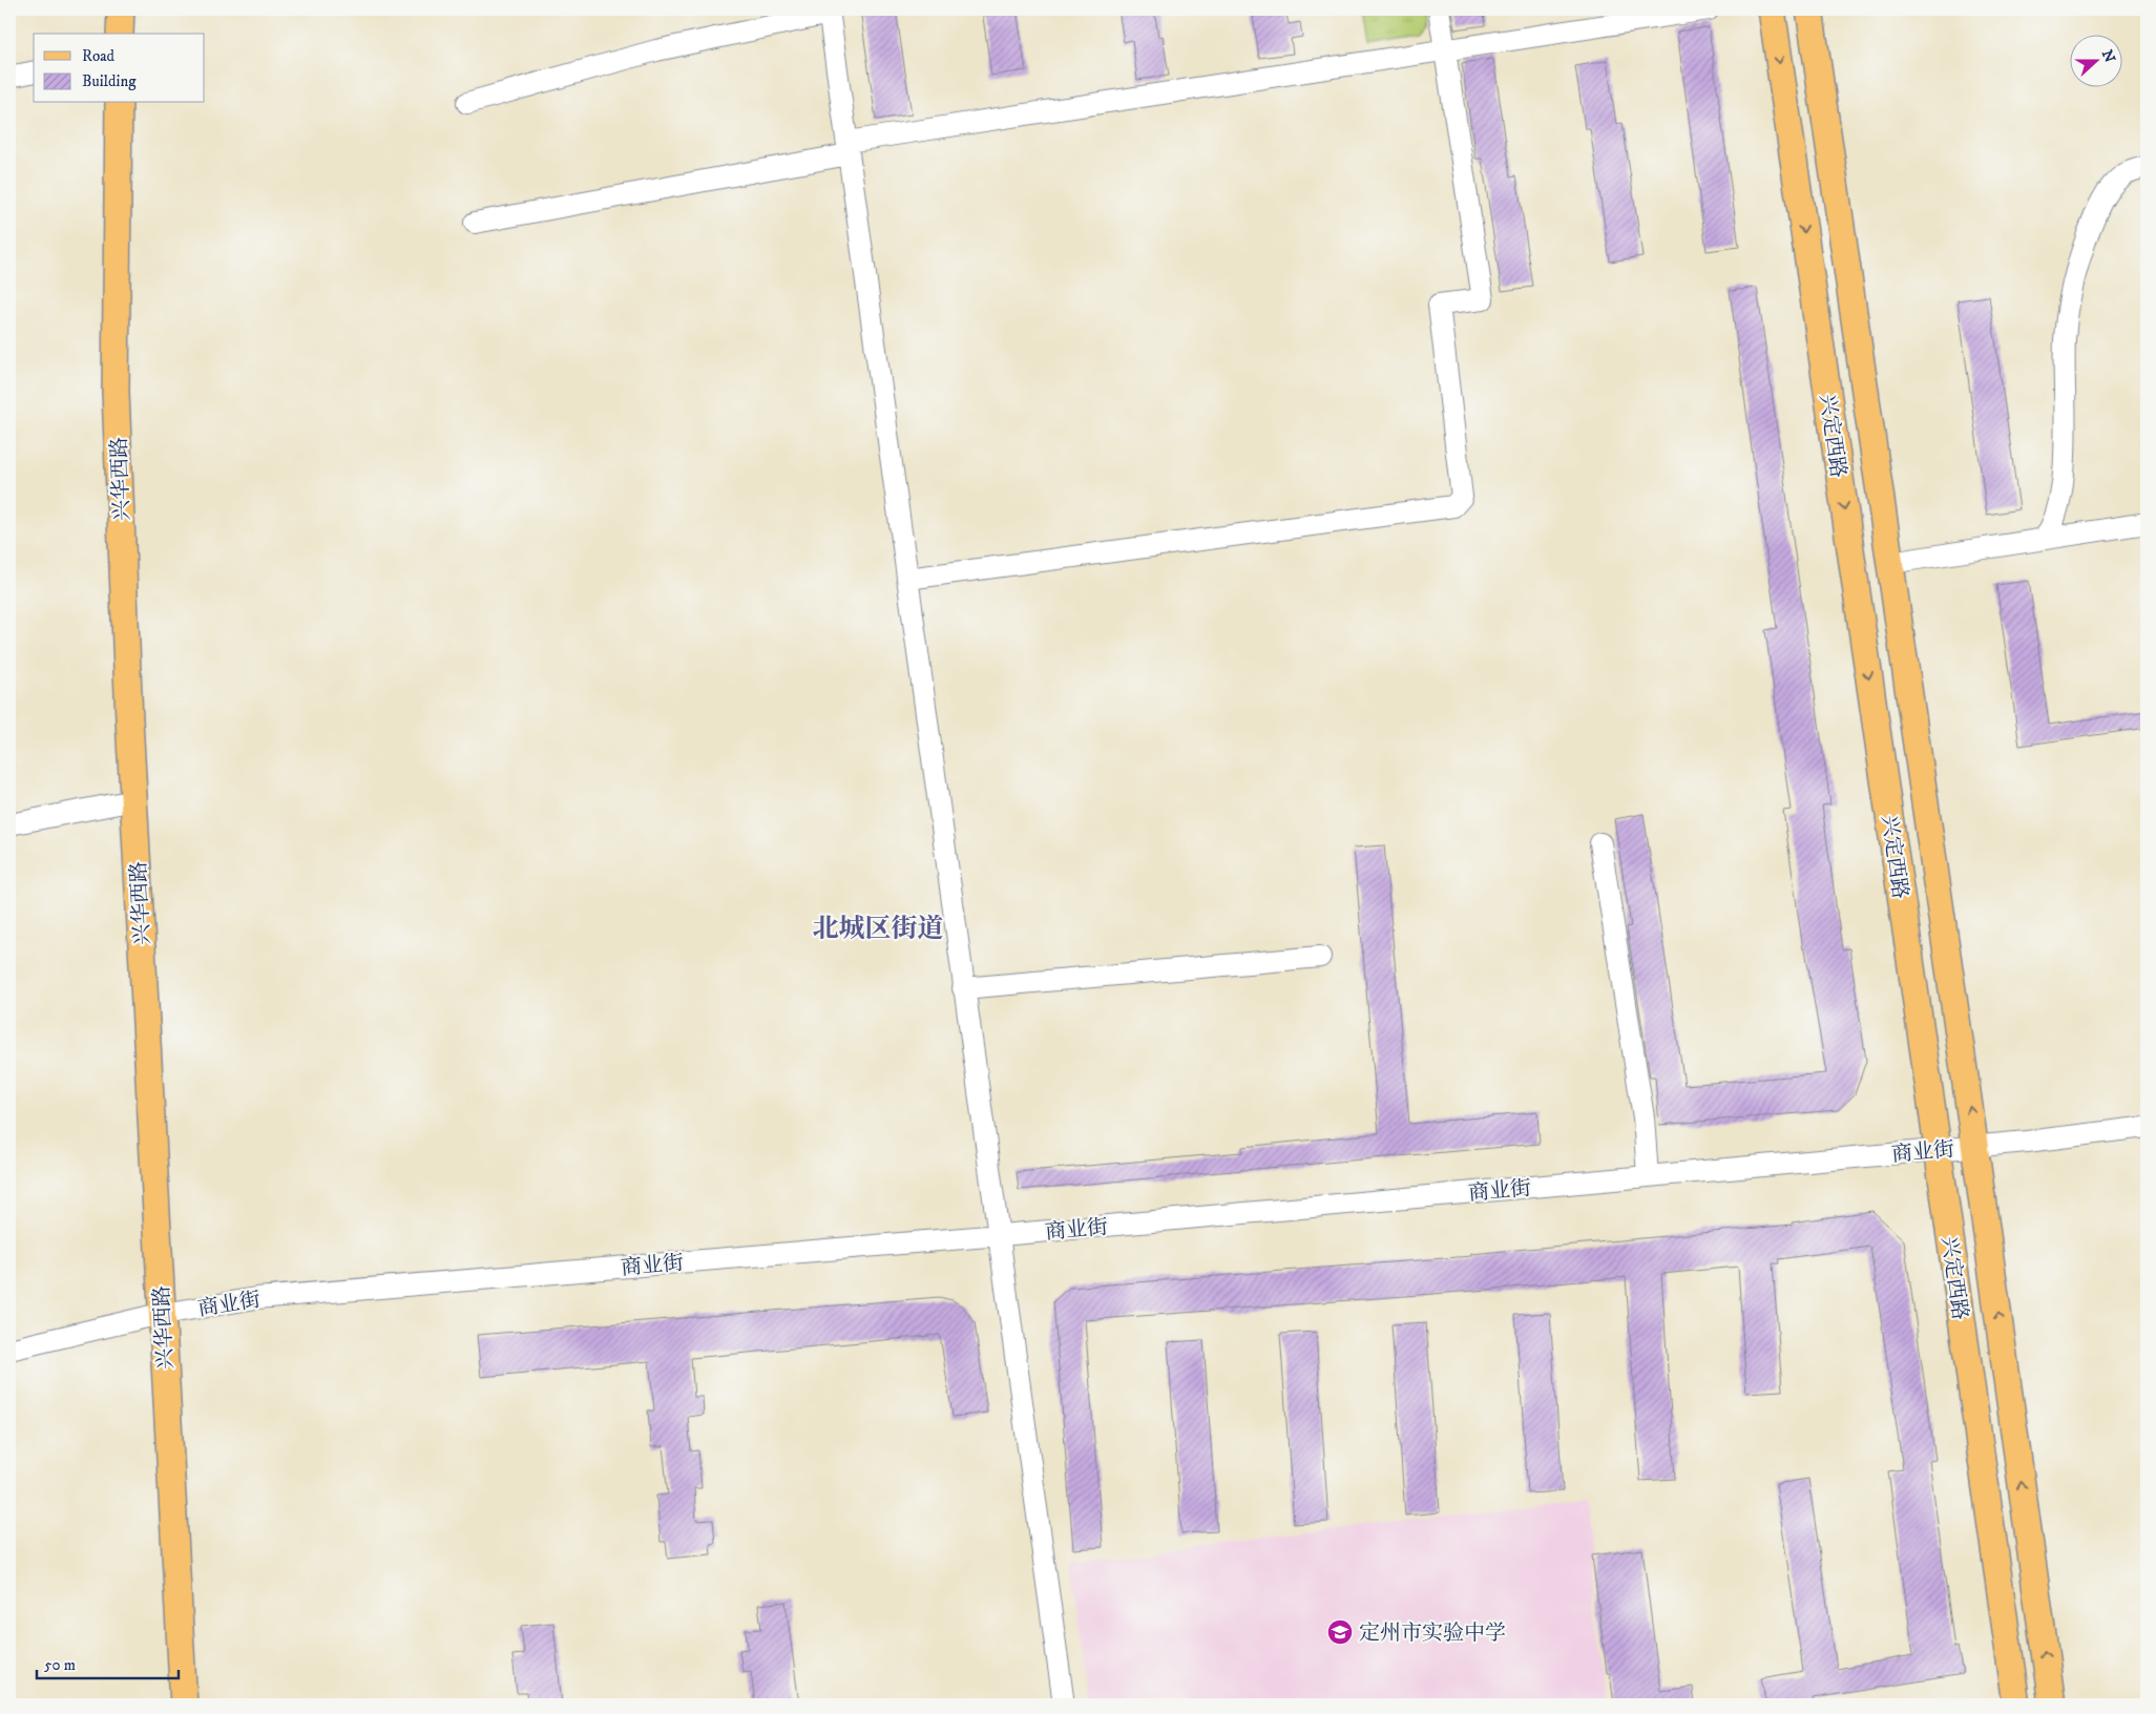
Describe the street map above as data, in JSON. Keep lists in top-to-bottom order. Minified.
{"streets":{"main road":["兴定西路","兴华西路"],"street":["商业街"]},"crossings":[["兴定西路","商业街"],["兴华西路","商业街"]],"districts":["北城区街道"],"places":{"school or university":["定州市实验中学"]},"legend":["Road","Building"],"scale_bar":"50 m","north":"right"}
